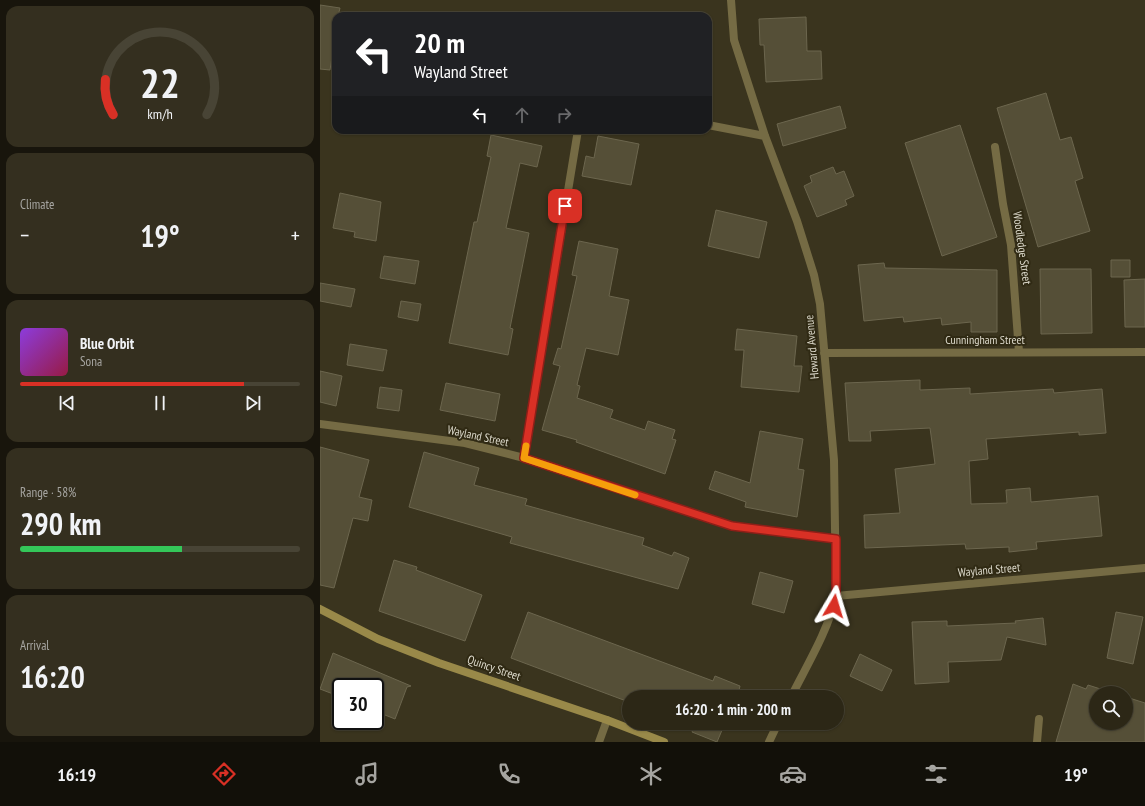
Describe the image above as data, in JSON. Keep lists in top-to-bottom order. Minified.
{"streets":{"main road":["Quincy Street"],"street":["Woodledge Street","Cunningham Street","Howard Avenue","Wayland Street"]},"crossings":[["Woodledge Street","Cunningham Street"],["Cunningham Street","Howard Avenue"],["Howard Avenue","Wayland Street"]],"page":{"turn":["20 m","Wayland Street"],"tile":["Climate",["Range · 58%","290 km"],["Arrival","16:20"]],"heat":["−","19°","+"],"song":["Blue Orbit","Sona"],"limit":"30","trip":"16:20 · 1 min · 200 m","tabs":["16:19","19°"],"gauge":["22","km/h"]}}
